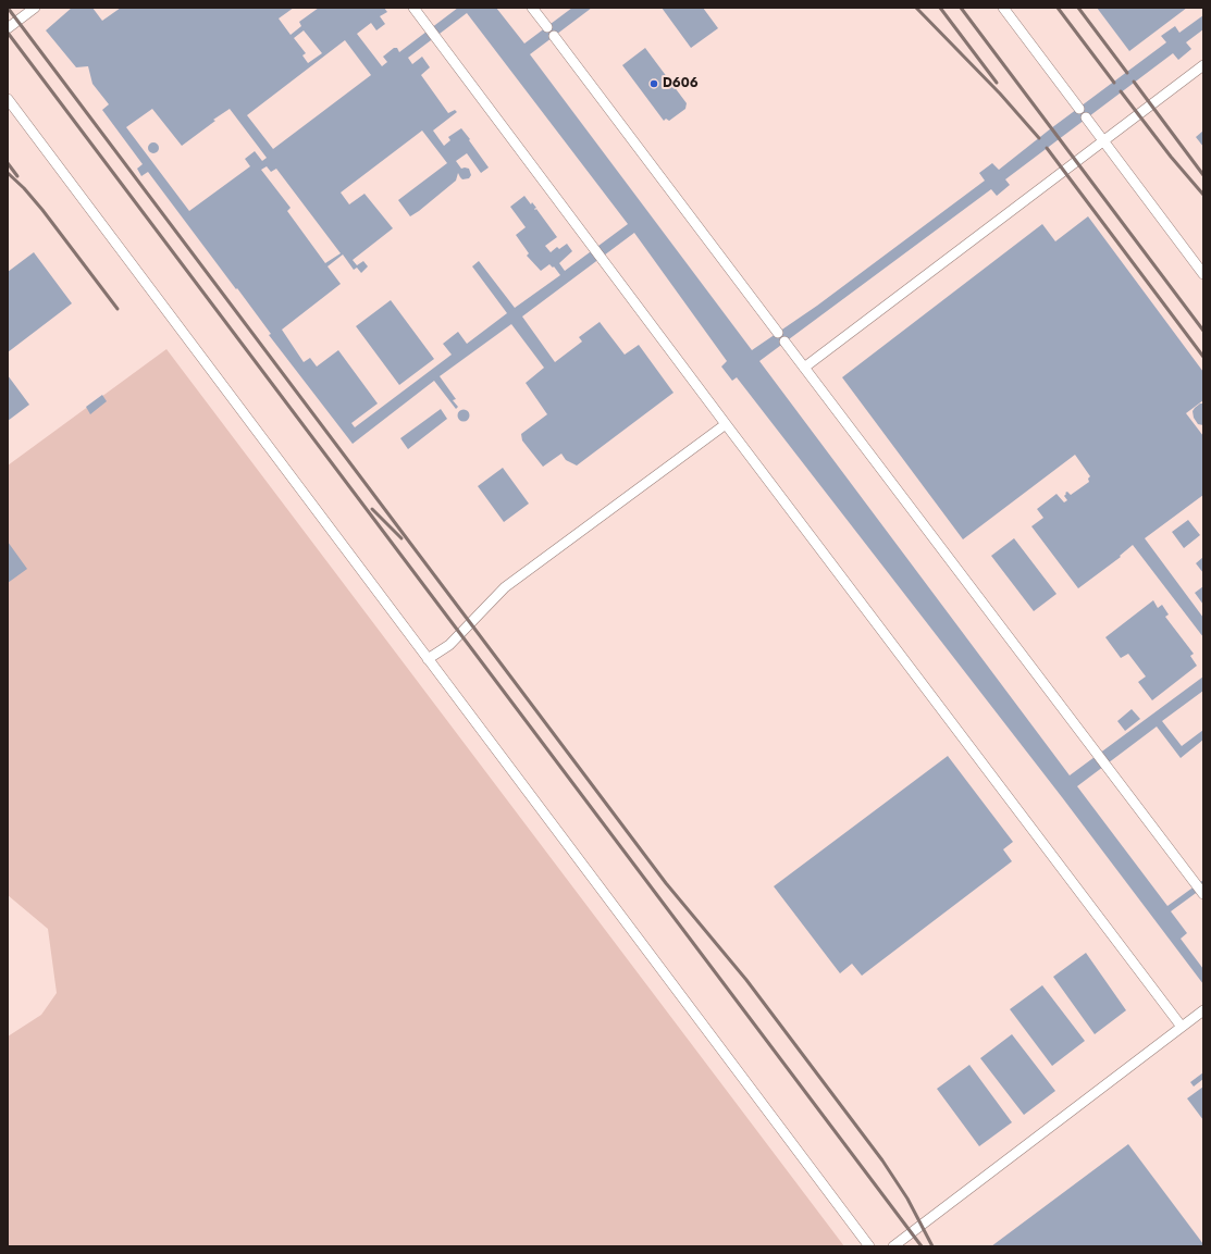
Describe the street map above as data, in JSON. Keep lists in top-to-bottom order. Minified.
{"places":["D606"]}
